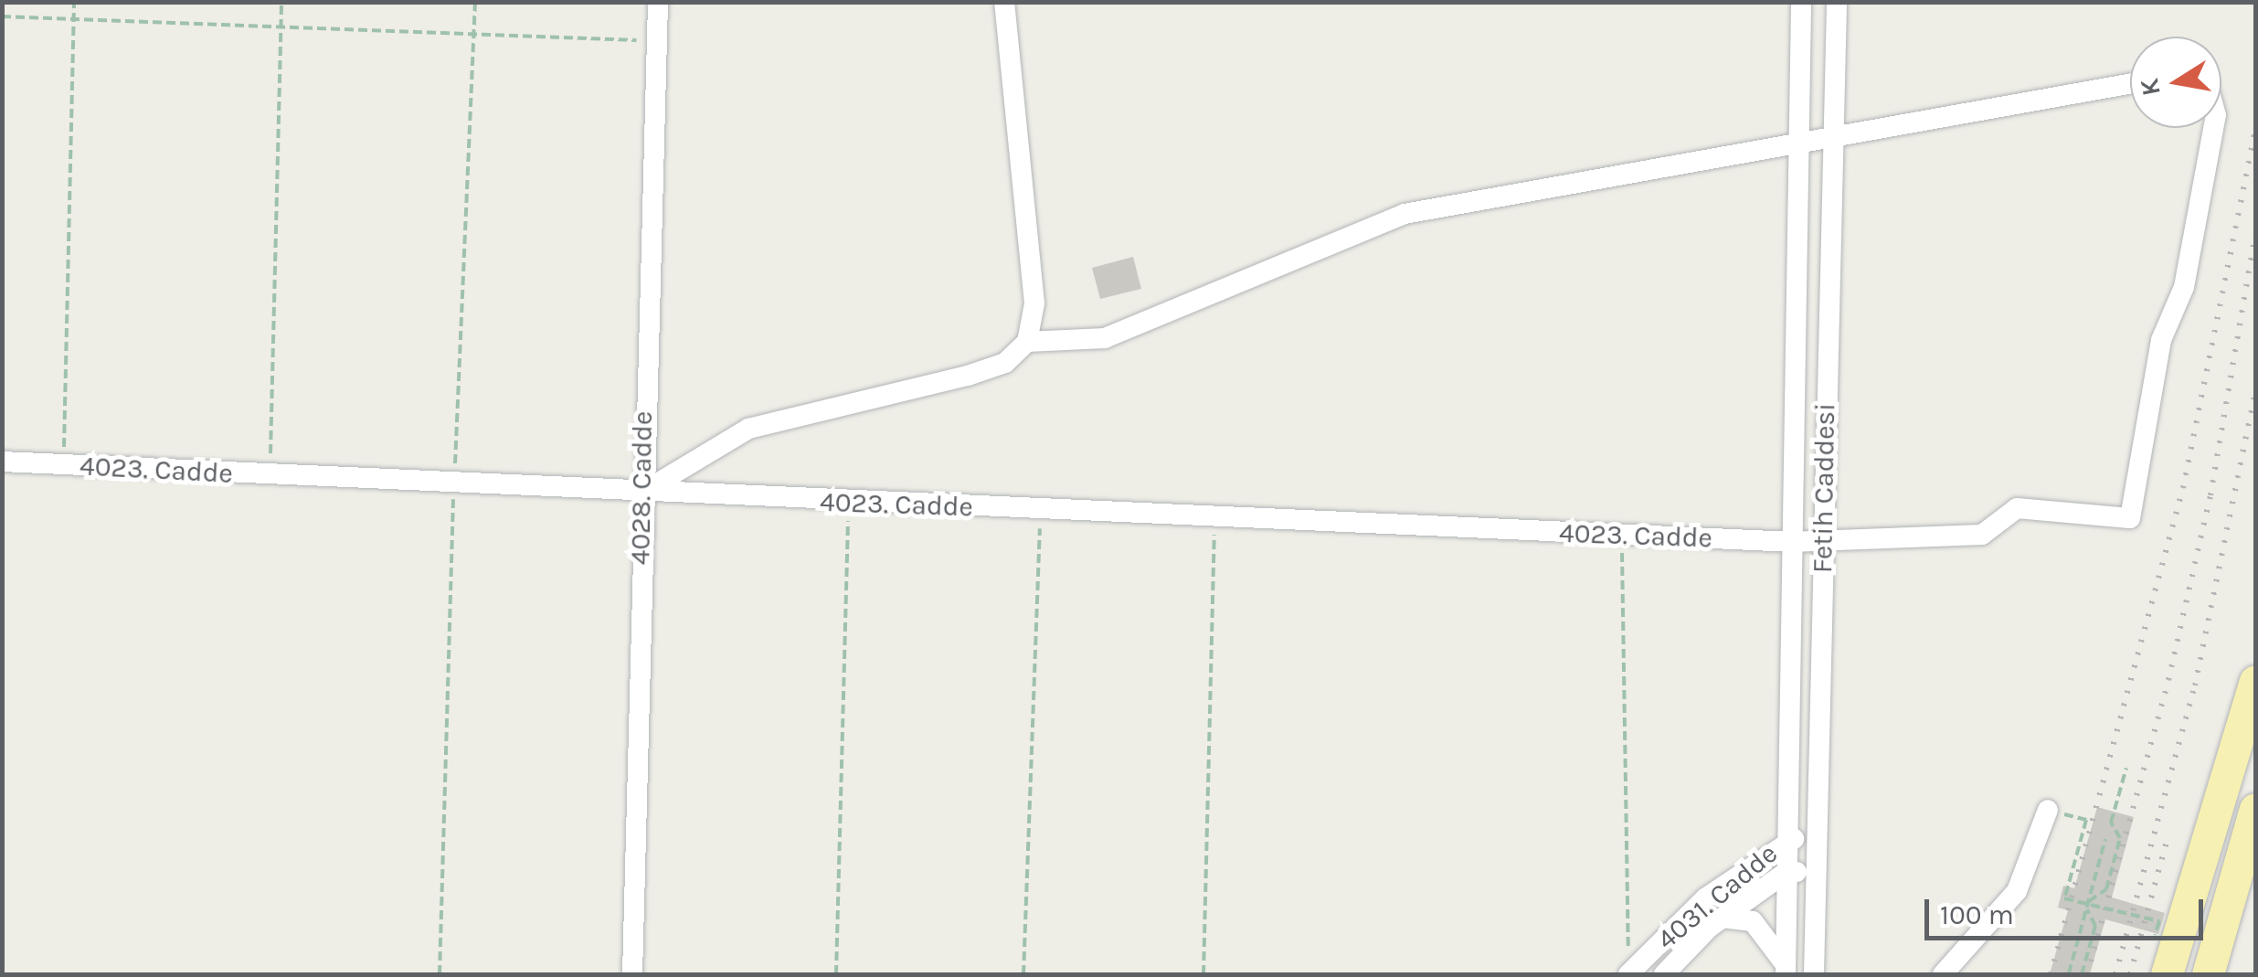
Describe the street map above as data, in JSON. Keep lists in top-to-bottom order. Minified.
{"streets":{"street":["4023. Cadde","4028. Cadde","Fetih Caddesi","4031. Cadde"]},"crossings":[["4023. Cadde","4028. Cadde"],["4023. Cadde","Fetih Caddesi"],["Fetih Caddesi","4031. Cadde"]],"scale_bar":"100 m","north":"left"}
